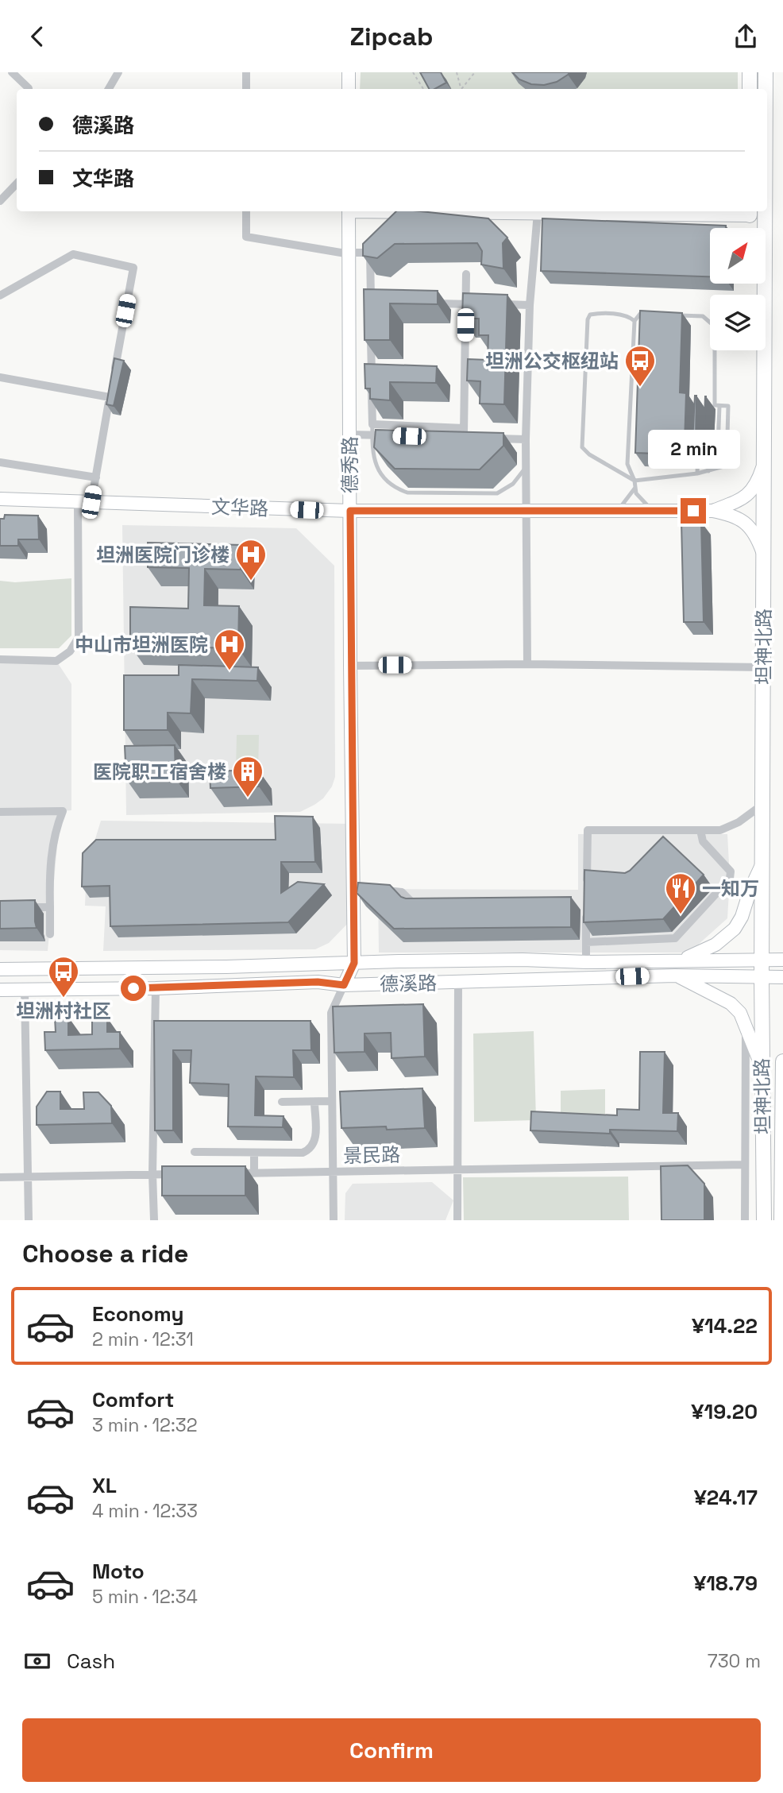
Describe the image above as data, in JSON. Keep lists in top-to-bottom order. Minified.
{"streets":{"main road":["德秀路","文华路","坦神北路","德溪路"],"street":["景民路"]},"crossings":[["德秀路","文华路"],["德秀路","德溪路"],["坦神北路","德溪路"]],"places":{"bus stop":["坦洲公交枢纽站","坦洲村社区"],"hospital":["坦洲医院门诊楼","中山市坦洲医院"],"building":["医院职工宿舍楼"],"restaurant":["一知万"]},"north":"top right","page":{"header":"Zipcab","banner":["德溪路","文华路"],"bubble":"2 min","heading":"Choose a ride","list":[{"name":"Economy","note":"2 min · 12:31","value":"¥14.22"},{"name":"Comfort","note":"3 min · 12:32","value":"¥19.20"},{"name":"XL","note":"4 min · 12:33","value":"¥24.17"},{"name":"Moto","note":"5 min · 12:34","value":"¥18.79"}],"pay":["Cash","730 m"],"buttons":"Confirm"}}
